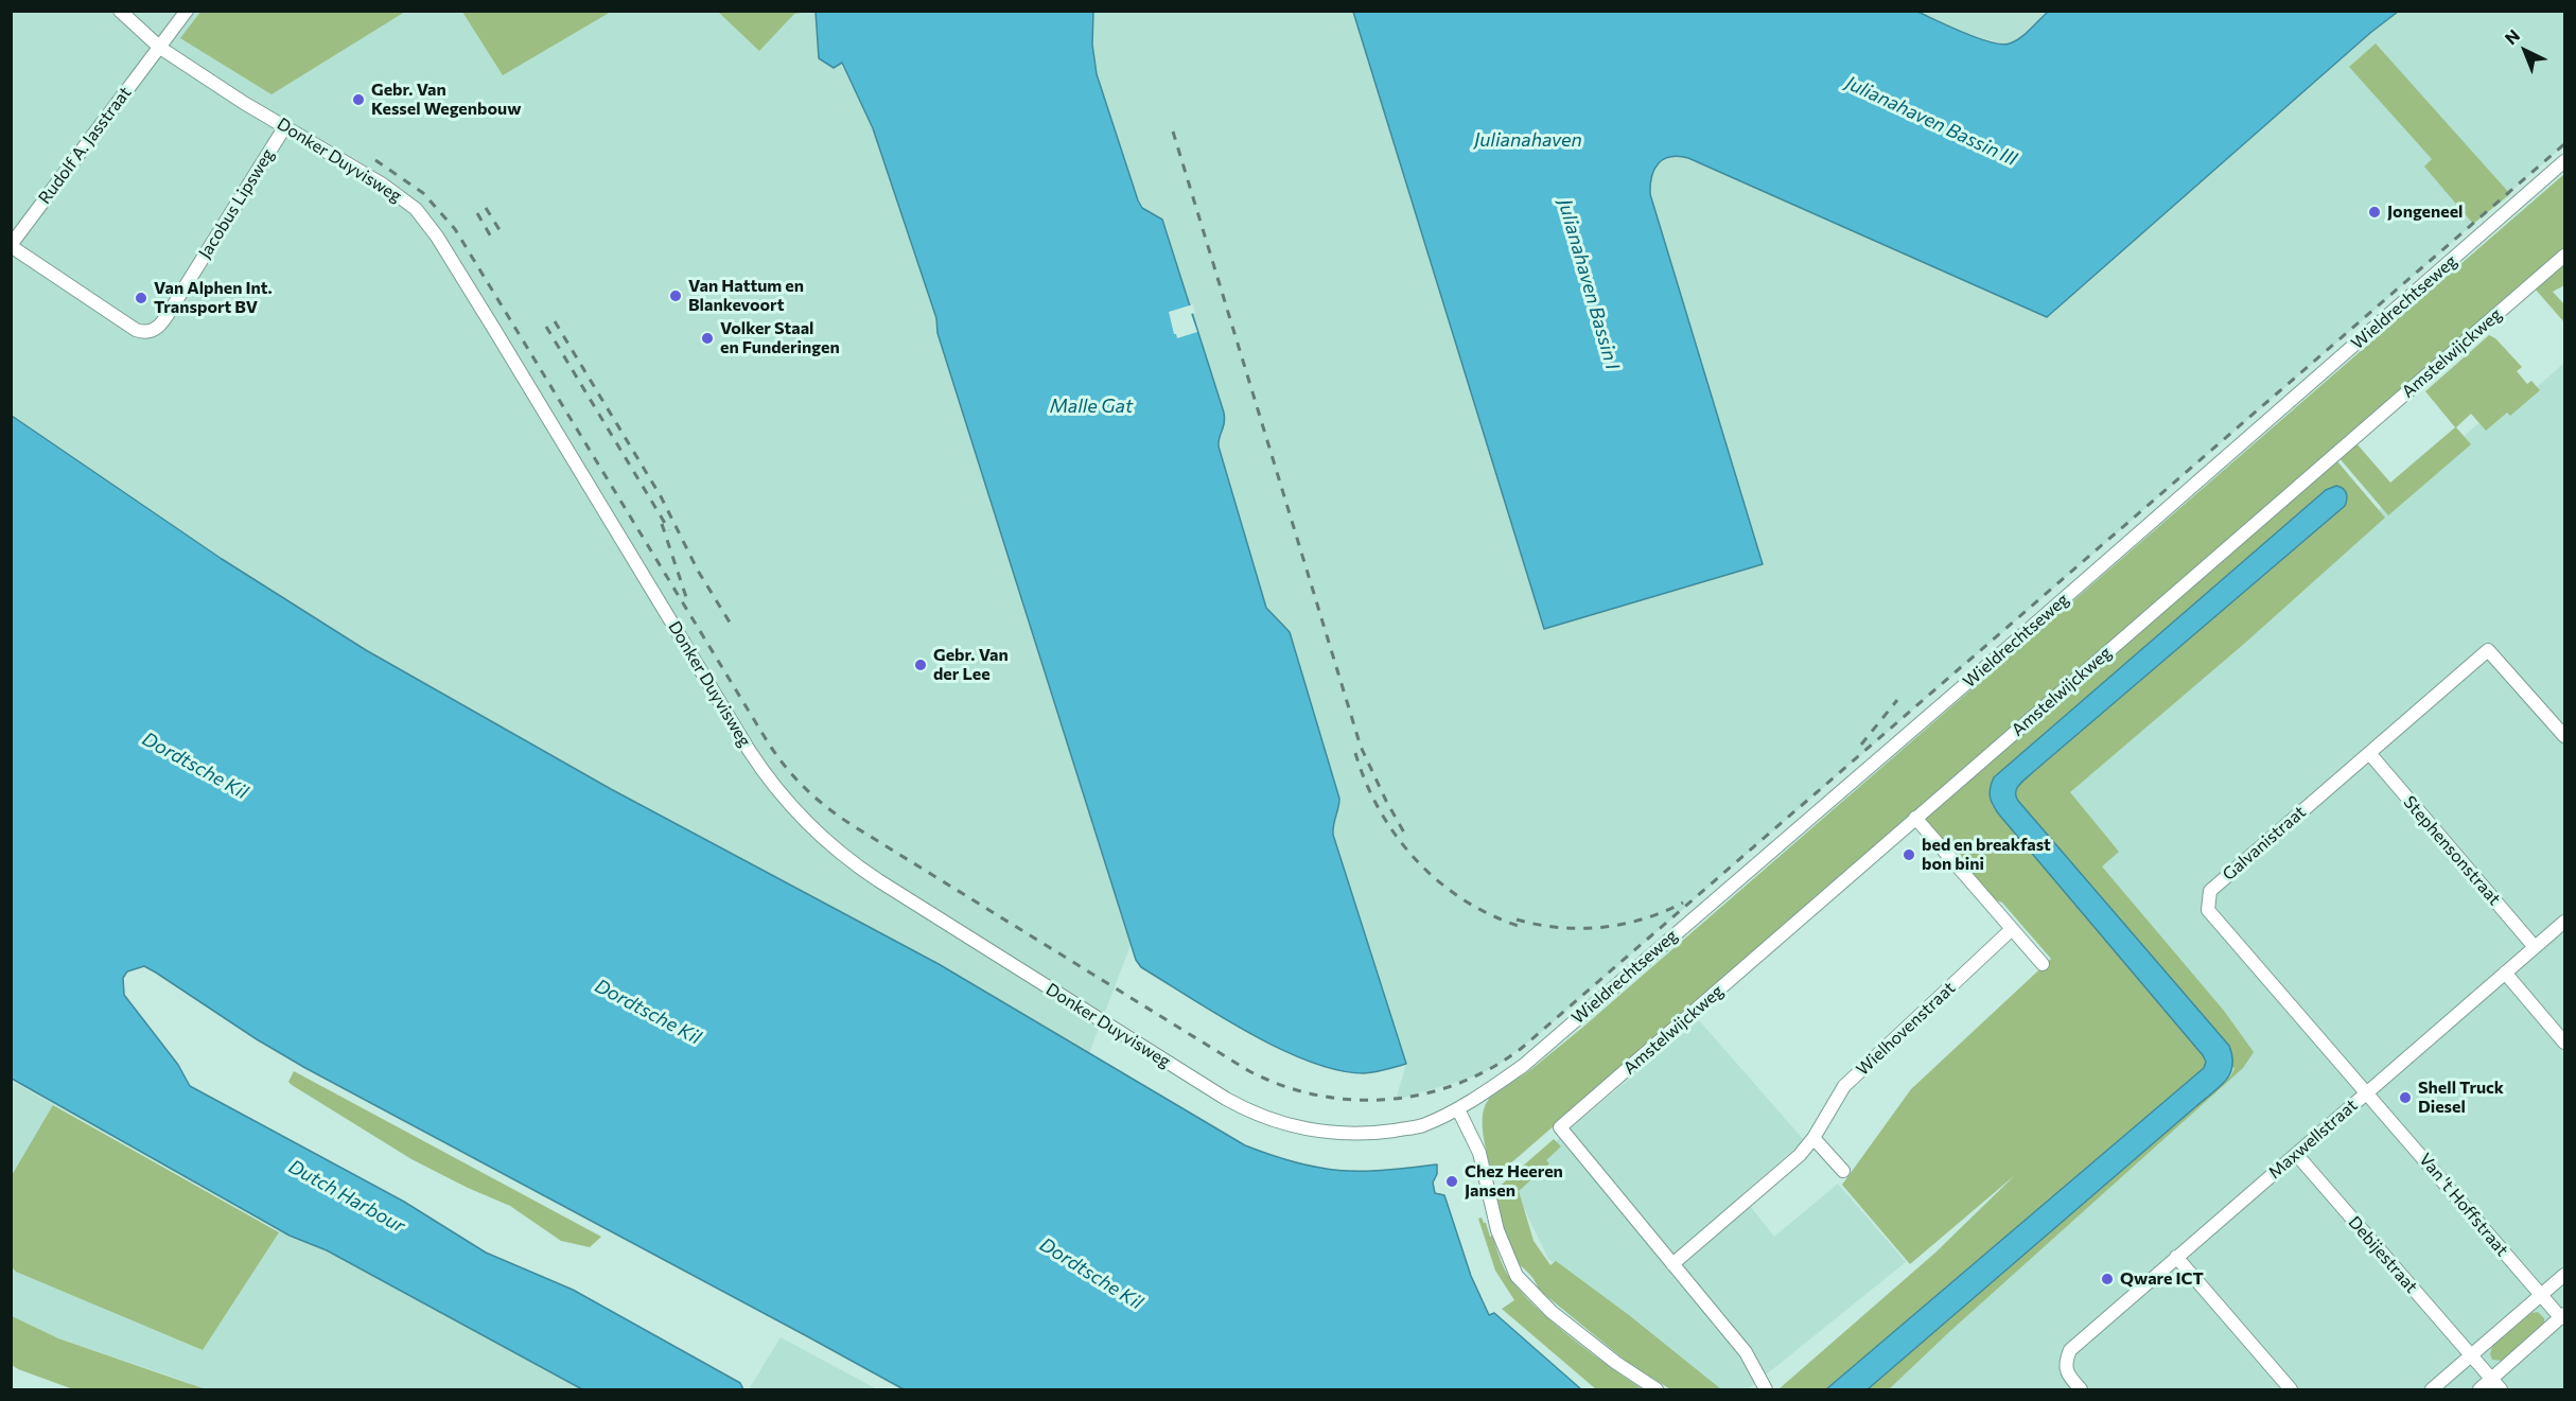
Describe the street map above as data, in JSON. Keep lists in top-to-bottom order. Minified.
{"streets":{"street":["Rudolf A. Jasstraat","Donker Duyvisweg","Jacobus Lipsweg","Wieldrechtseweg","Amstelwijckweg","Galvanistraat","Stephensonstraat","Wielhovenstraat","Maxwellstraat","Van 't Hoffstraat","Debijestraat"]},"crossings":[["Rudolf A. Jasstraat","Donker Duyvisweg"],["Rudolf A. Jasstraat","Jacobus Lipsweg"],["Donker Duyvisweg","Jacobus Lipsweg"],["Donker Duyvisweg","Wieldrechtseweg"],["Amstelwijckweg","Wielhovenstraat"],["Galvanistraat","Stephensonstraat"],["Galvanistraat","Maxwellstraat"],["Galvanistraat","Van 't Hoffstraat"],["Stephensonstraat","Maxwellstraat"],["Maxwellstraat","Van 't Hoffstraat"],["Maxwellstraat","Debijestraat"]],"water":["Julianahaven Bassin III","Julianahaven","Julianahaven Bassin I","Malle Gat","Dordtsche Kil","Dutch Harbour"],"places":["Gebr. Van Kessel Wegenbouw","Jongeneel","Van Hattum en Blankevoort","Van Alphen Int. Transport BV","Volker Staal en Funderingen","Gebr. Van der Lee","bed en breakfast bon bini","Shell Truck Diesel","Chez Heeren Jansen","Qware ICT"],"north":"top left"}
